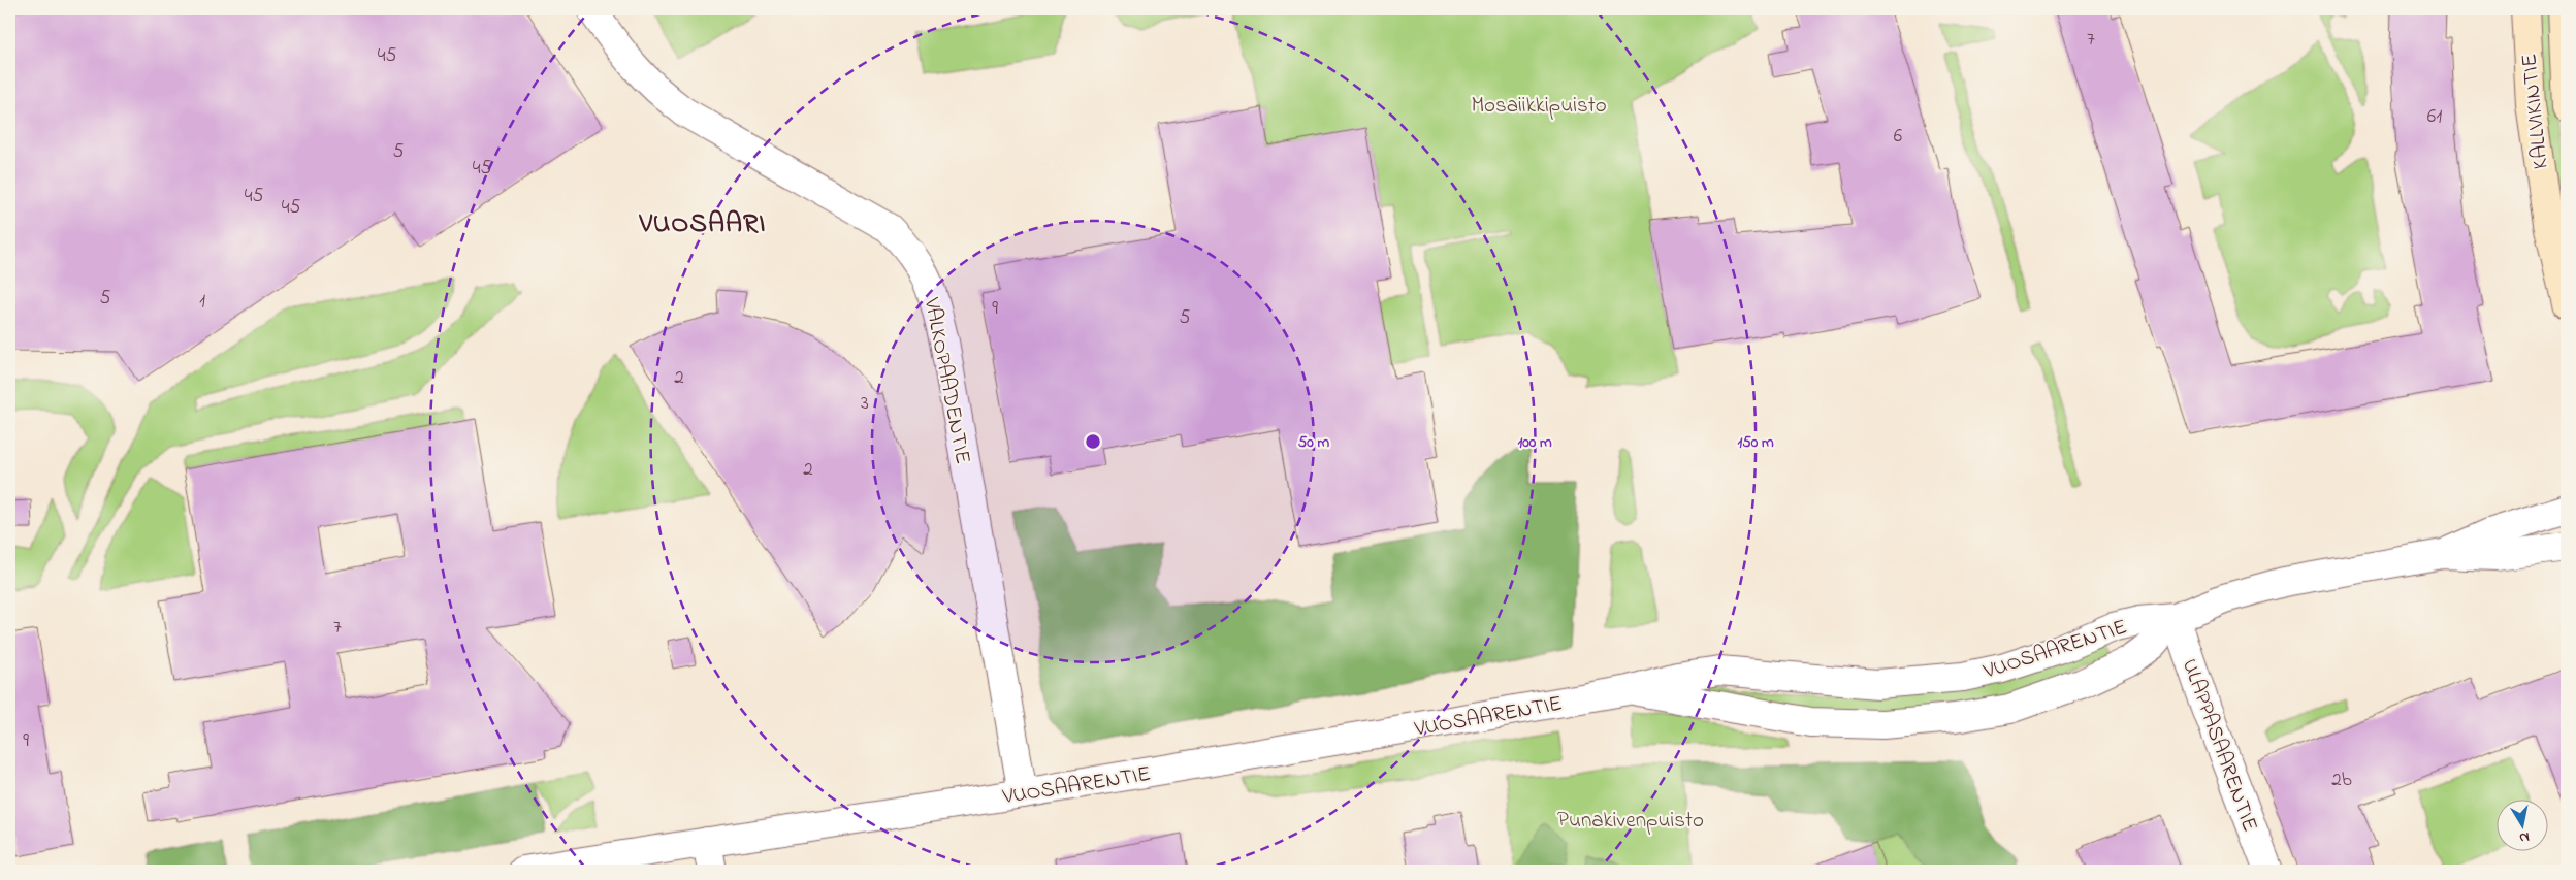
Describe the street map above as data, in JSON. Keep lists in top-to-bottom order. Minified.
{"streets":{"main road":["KALLVIKINTIE"],"street":["VALKOPAADENTIE","VUOSAARENTIE","ULAPPASAARENTIE"]},"crossings":[["VALKOPAADENTIE","VUOSAARENTIE"],["VUOSAARENTIE","ULAPPASAARENTIE"]],"districts":["VUOSAARI"],"parks":["Mosaiikkipuisto","Punakivenpuisto"],"house_numbers":["7","45","61","6","5","45","45","45","5","1","9","5","2","3","2","7","9","2b"],"north":"bottom","rings":["50 m","100 m","150 m"]}
